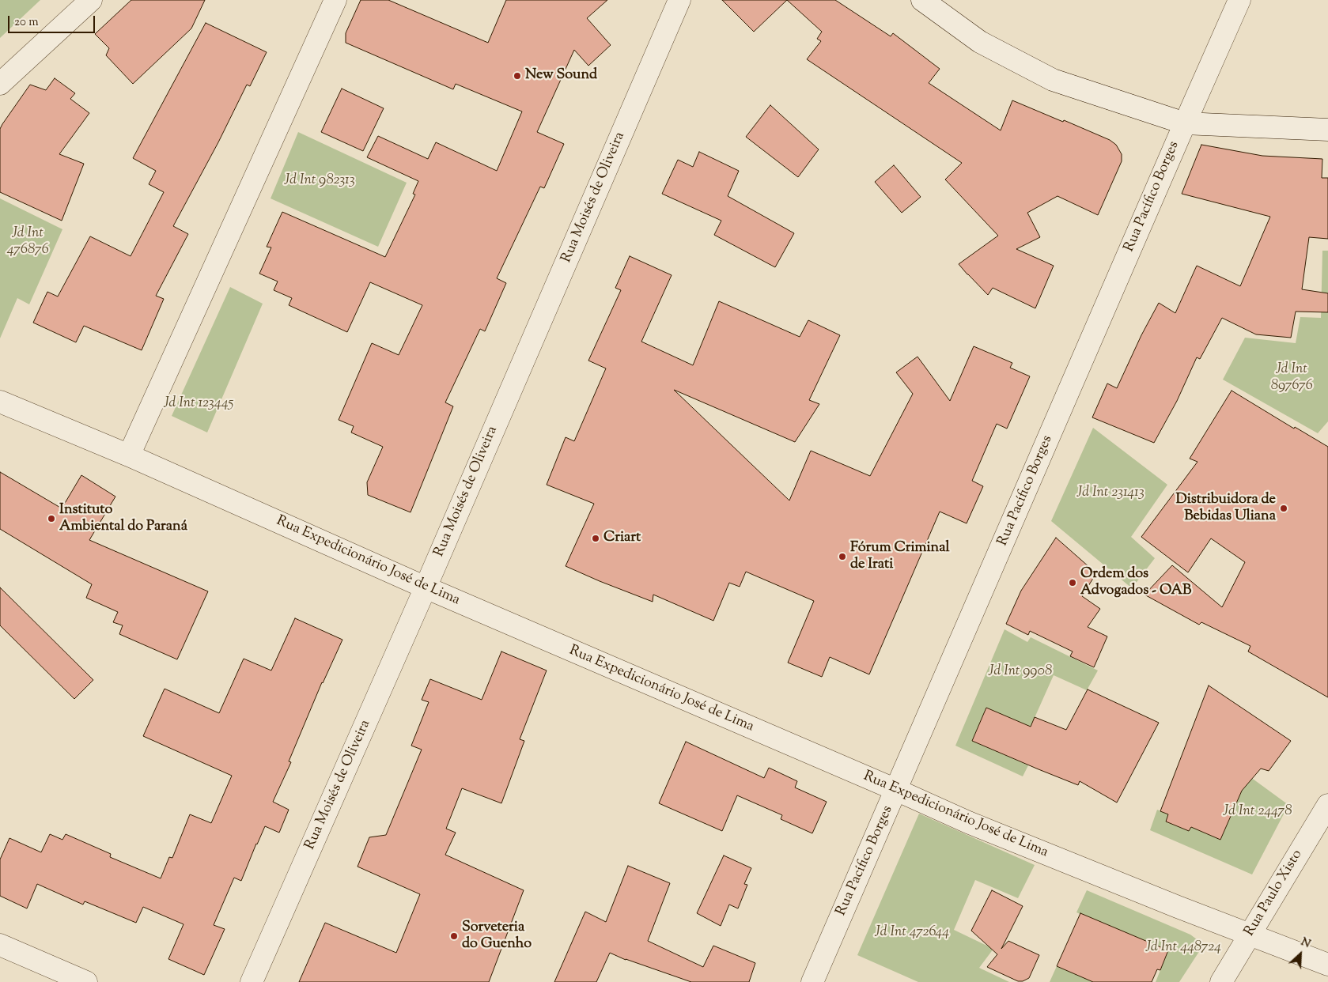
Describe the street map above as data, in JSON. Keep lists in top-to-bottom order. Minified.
{"streets":{"street":["Rua Pacífico Borges","Rua Moisés de Oliveira","Rua Expedicionário José de Lima","Rua Paulo Xisto"]},"crossings":[["Rua Pacífico Borges","Rua Expedicionário José de Lima"],["Rua Moisés de Oliveira","Rua Expedicionário José de Lima"],["Rua Expedicionário José de Lima","Rua Paulo Xisto"]],"parks":["Jd Int 982313","Jd Int 476876","Jd Int 897676","Jd Int 123445","Jd Int 231413","Jd Int 9908","Jd Int 24478","Jd Int 472644","Jd Int 448724"],"places":["New Sound","Distribuidora de Bebidas Uliana","Instituto Ambiental do Paraná","Criart","Fórum Criminal de Irati","Ordem dos Advogados - OAB","Sorveteria do Guenho"],"scale_bar":"20 m","north":"top right"}
